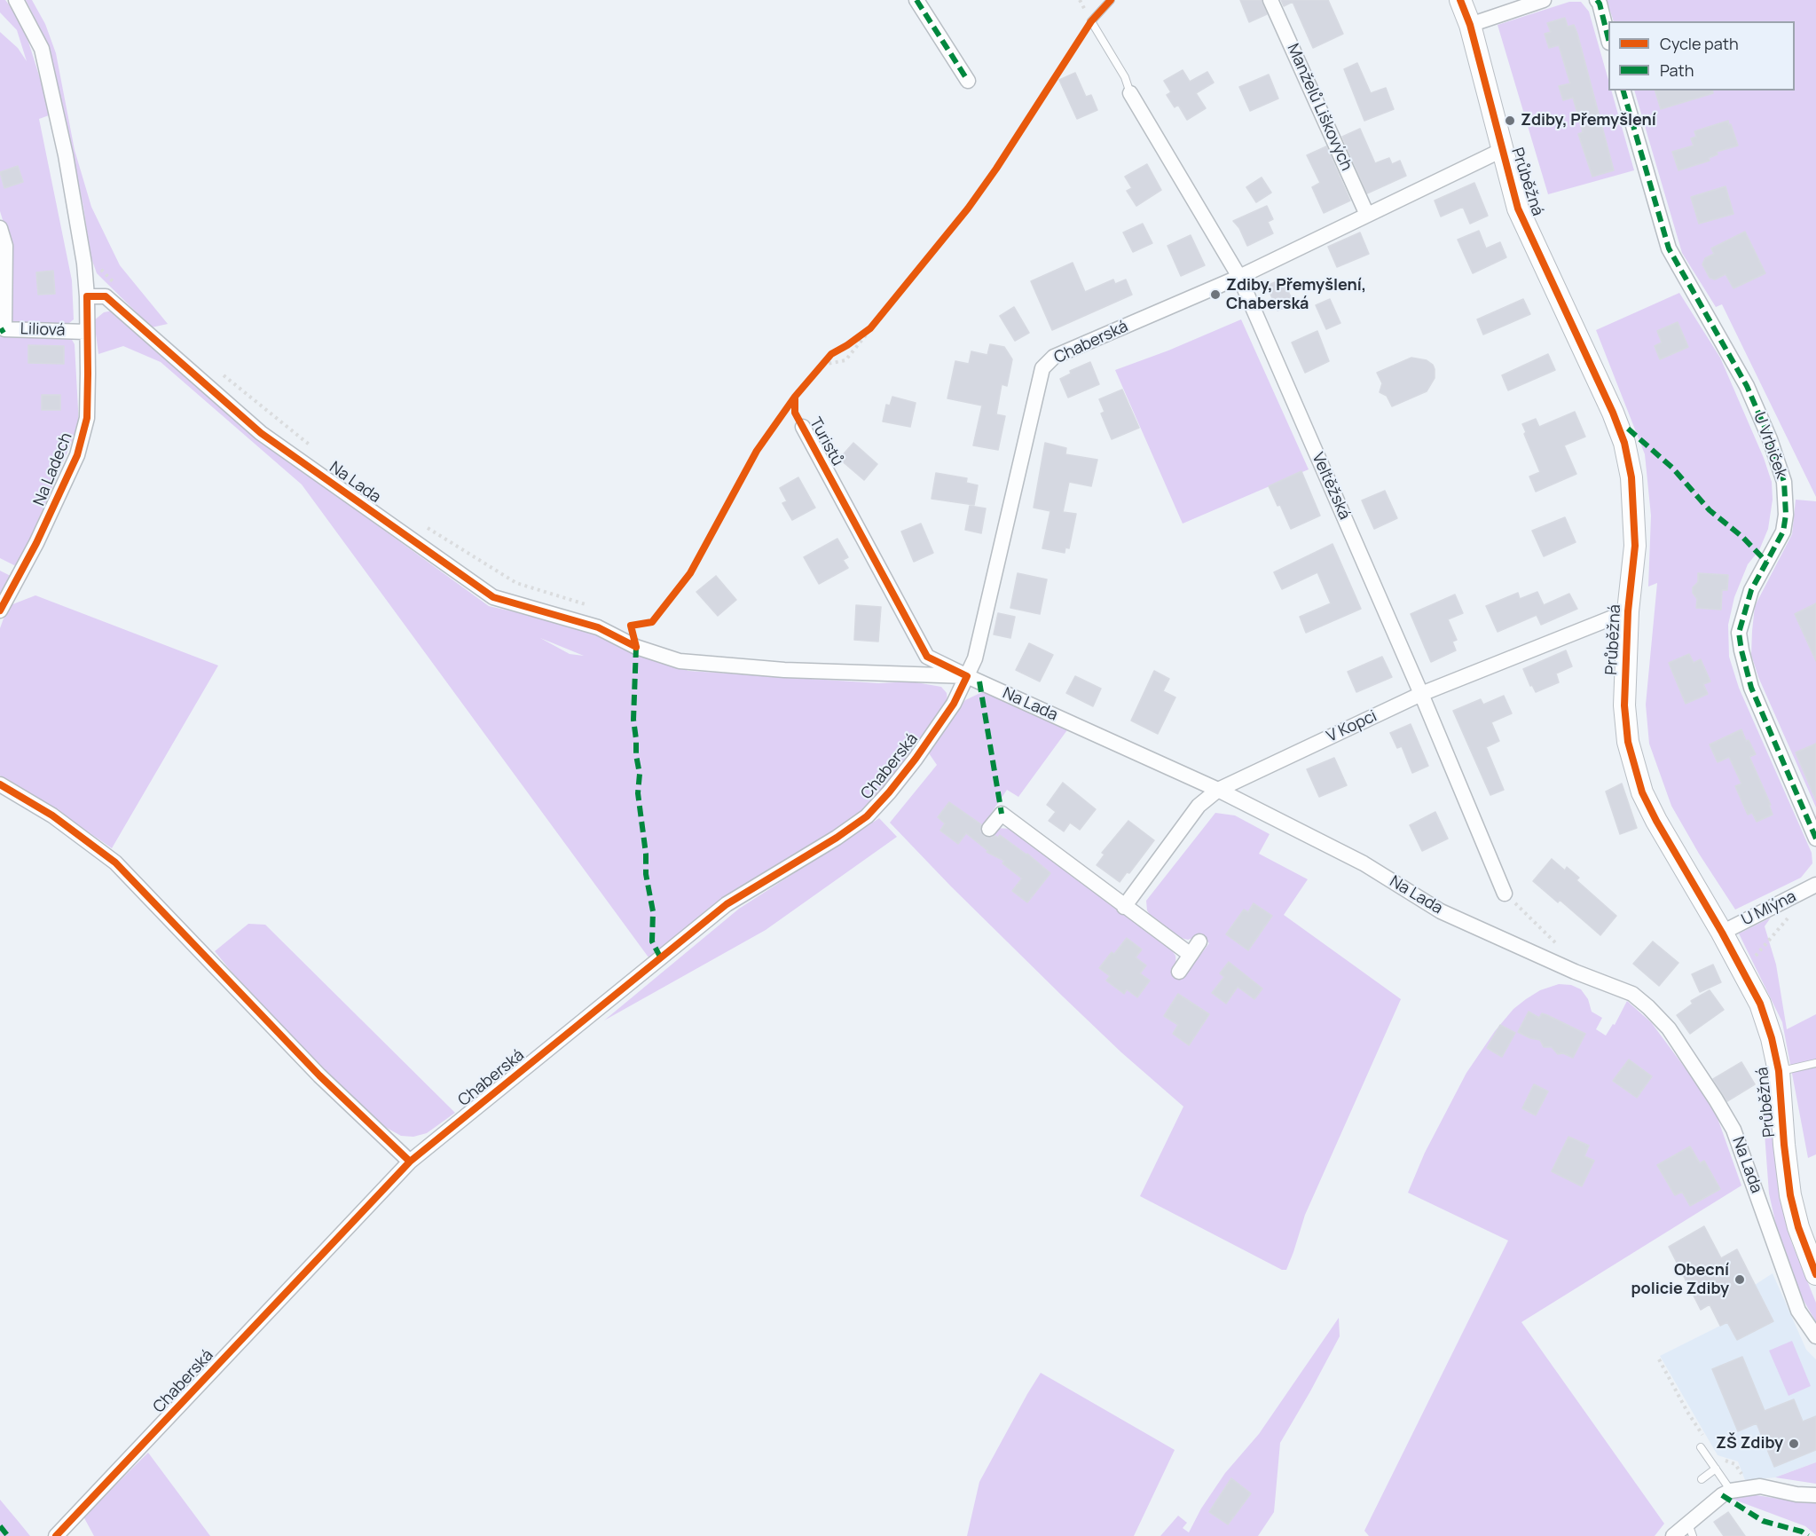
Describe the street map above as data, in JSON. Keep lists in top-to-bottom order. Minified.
{"streets":{"street":["Manželů Liškových","Průběžná","Liliová","Chaberská","Turistů","U Vrbiček","Na Ladech","Na Lada","Veltěžská","V Kopci","U Mlýna"]},"crossings":[["Manželů Liškových","Chaberská"],["Průběžná","Chaberská"],["Průběžná","V Kopci"],["Průběžná","U Mlýna"],["Liliová","Na Ladech"],["Chaberská","Turistů"],["Chaberská","Na Lada"],["Chaberská","Veltěžská"],["Turistů","Na Lada"],["Na Ladech","Na Lada"],["Na Lada","V Kopci"],["Veltěžská","V Kopci"]],"places":["Zdiby, Přemyšlení","Zdiby, Přemyšlení, Chaberská","Obecní policie Zdiby","ZŠ Zdiby"],"legend":["Cycle path","Path"]}
